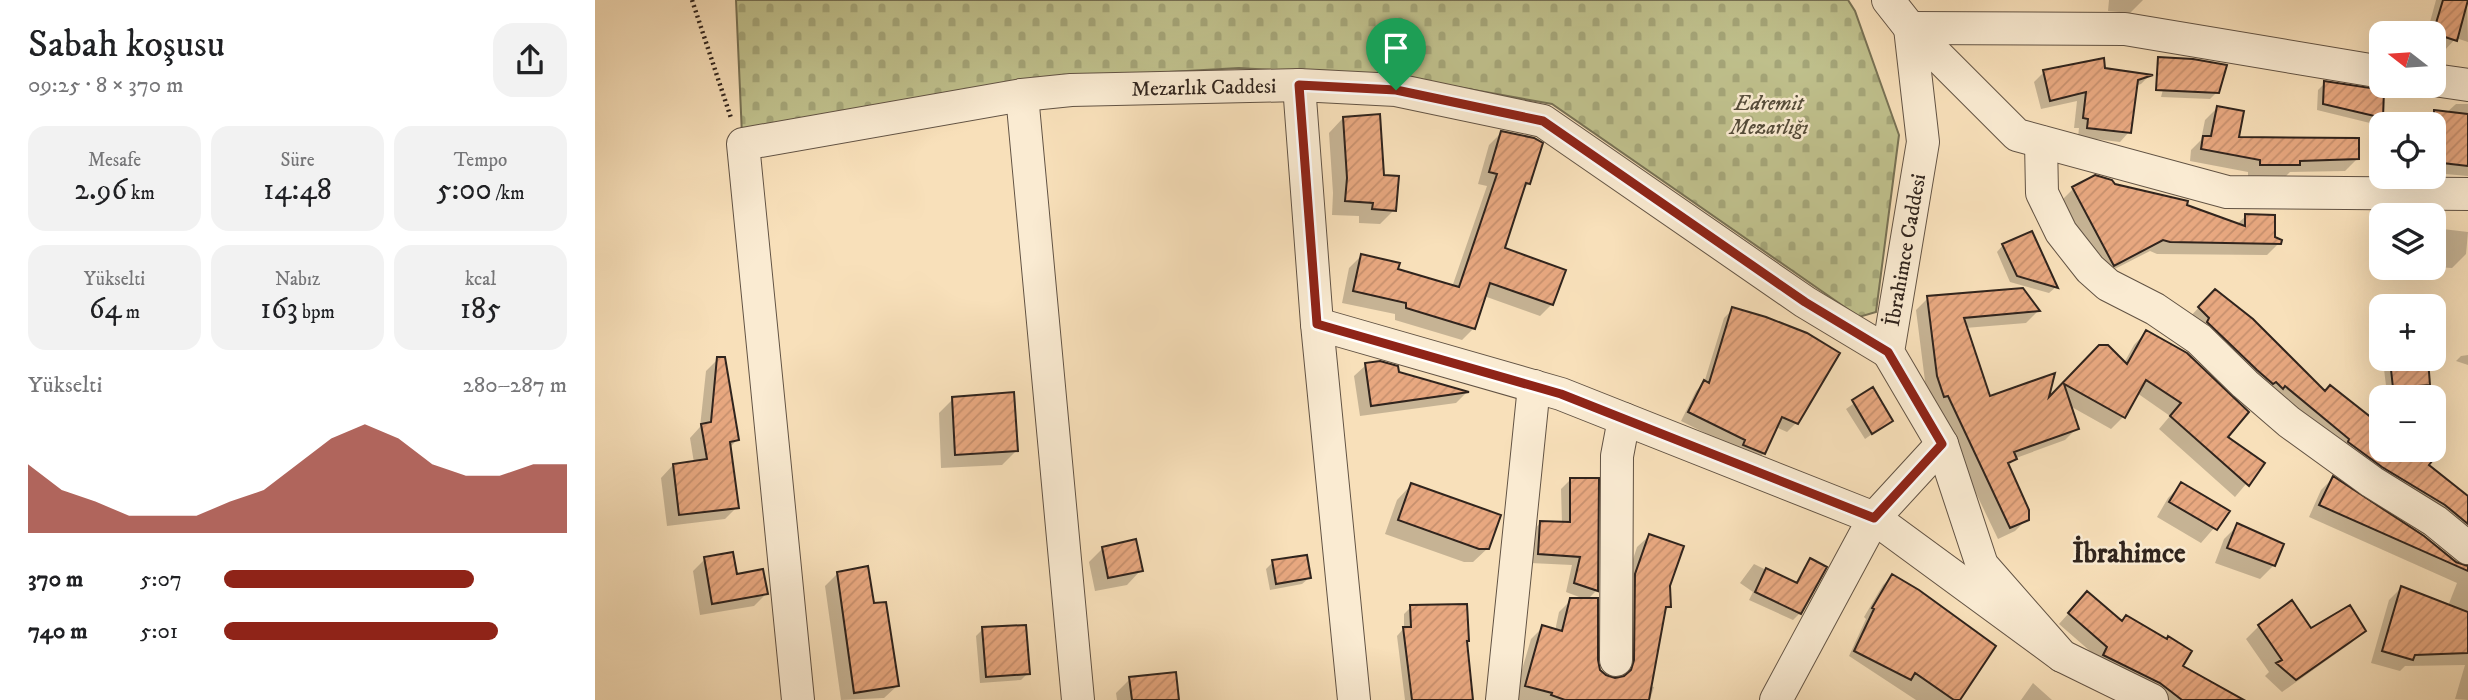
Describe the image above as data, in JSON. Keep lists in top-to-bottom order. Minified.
{"streets":{"street":["Mezarlık Caddesi","İbrahimce Caddesi"]},"crossings":[["Mezarlık Caddesi","İbrahimce Caddesi"]],"districts":["İbrahimce"],"parks":["Edremit Mezarlığı"],"north":"left","page":{"heading":["Sabah koşusu","09:25 · 8 × 370 m"],"map_buttons":["+","−"],"stats":[["Mesafe","2.96 km"],["Süre","14:48"],["Tempo","5:00 /km"],["Yükselti","64 m"],["Nabız","163 bpm"],["kcal","185"]],"chart":["Yükselti","280–287 m"],"list":[{"name":"370 m","note":"5:07"},{"name":"740 m","note":"5:01"}]}}
